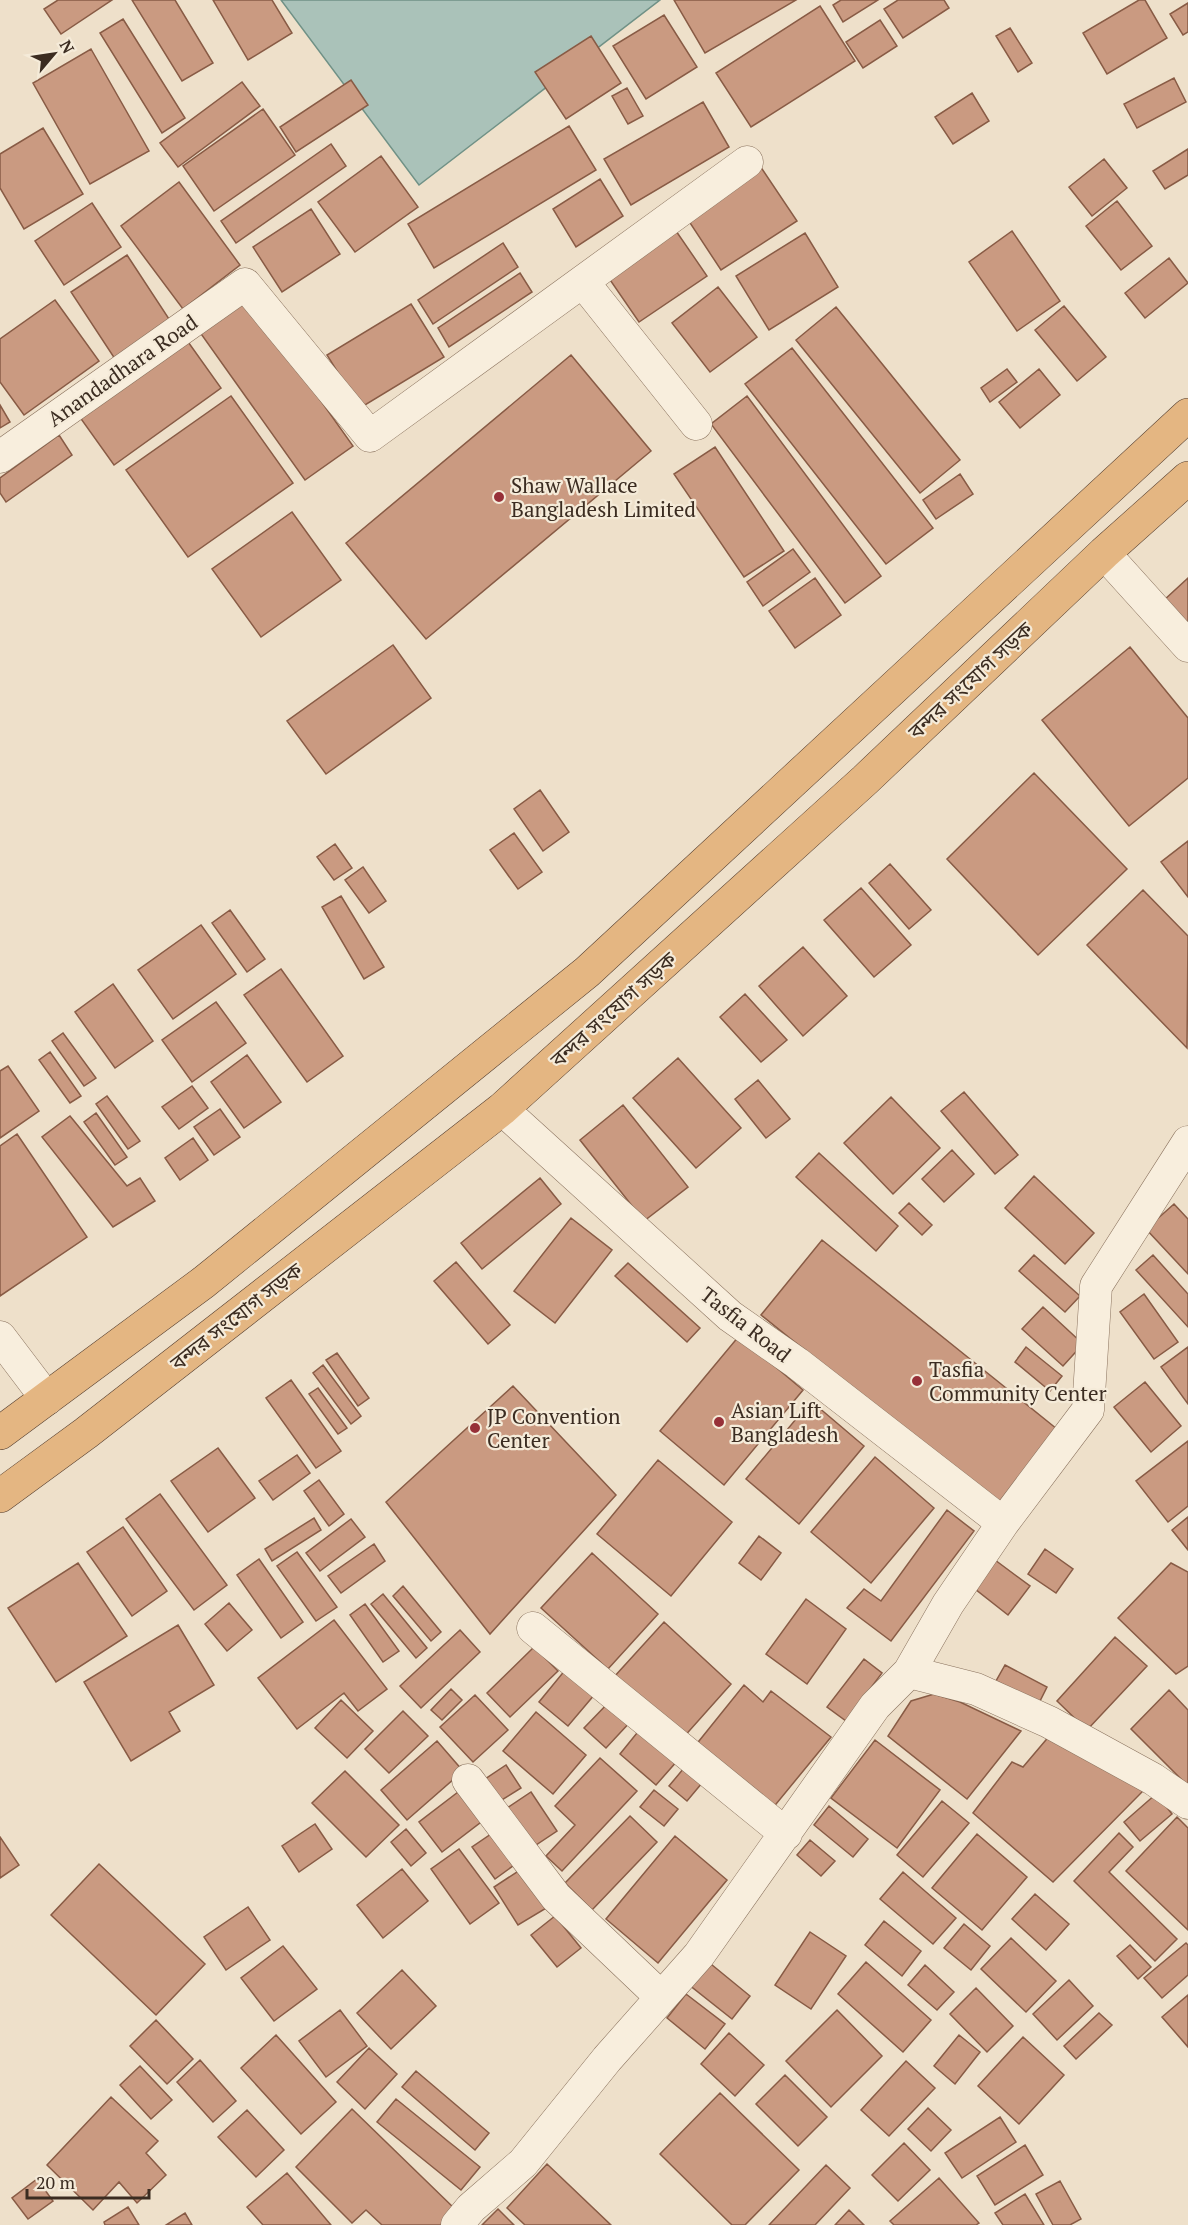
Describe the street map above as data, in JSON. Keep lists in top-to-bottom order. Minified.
{"streets":{"highway":["বন্দর সংযোগ সড়ক"],"street":["Anandadhara Road","Tasfia Road"]},"crossings":[["বন্দর সংযোগ সড়ক","Tasfia Road"]],"places":["Shaw Wallace Bangladesh Limited","Tasfia Community Center","Asian Lift Bangladesh","JP Convention Center"],"scale_bar":"20 m","north":"top right"}
